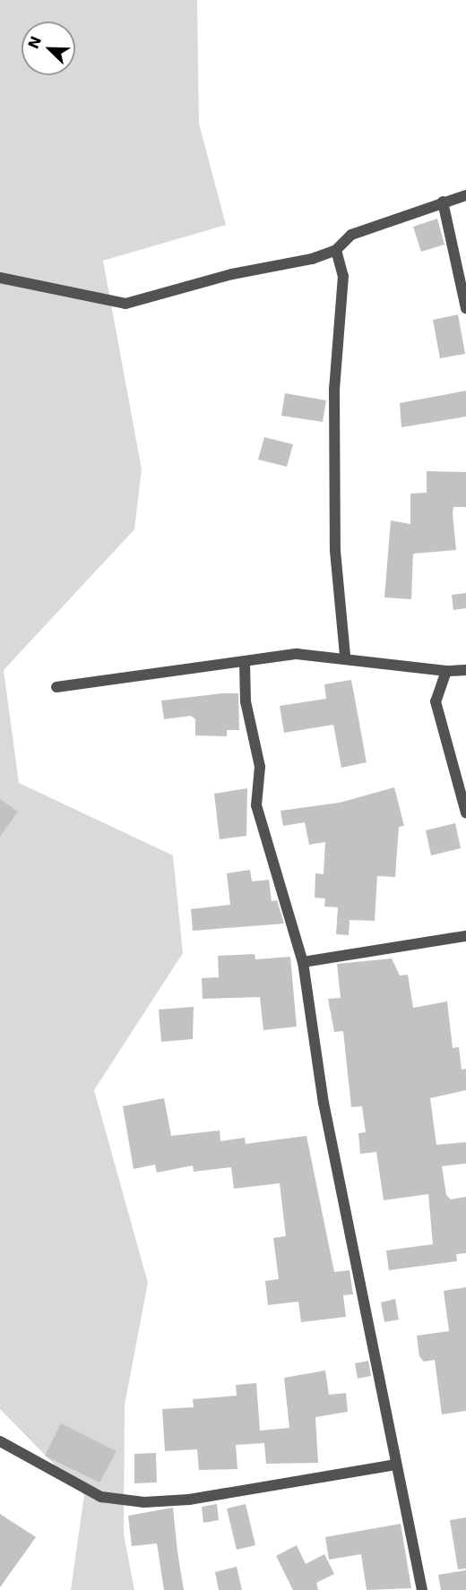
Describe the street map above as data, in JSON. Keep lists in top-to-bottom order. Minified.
{"north":"top left"}
